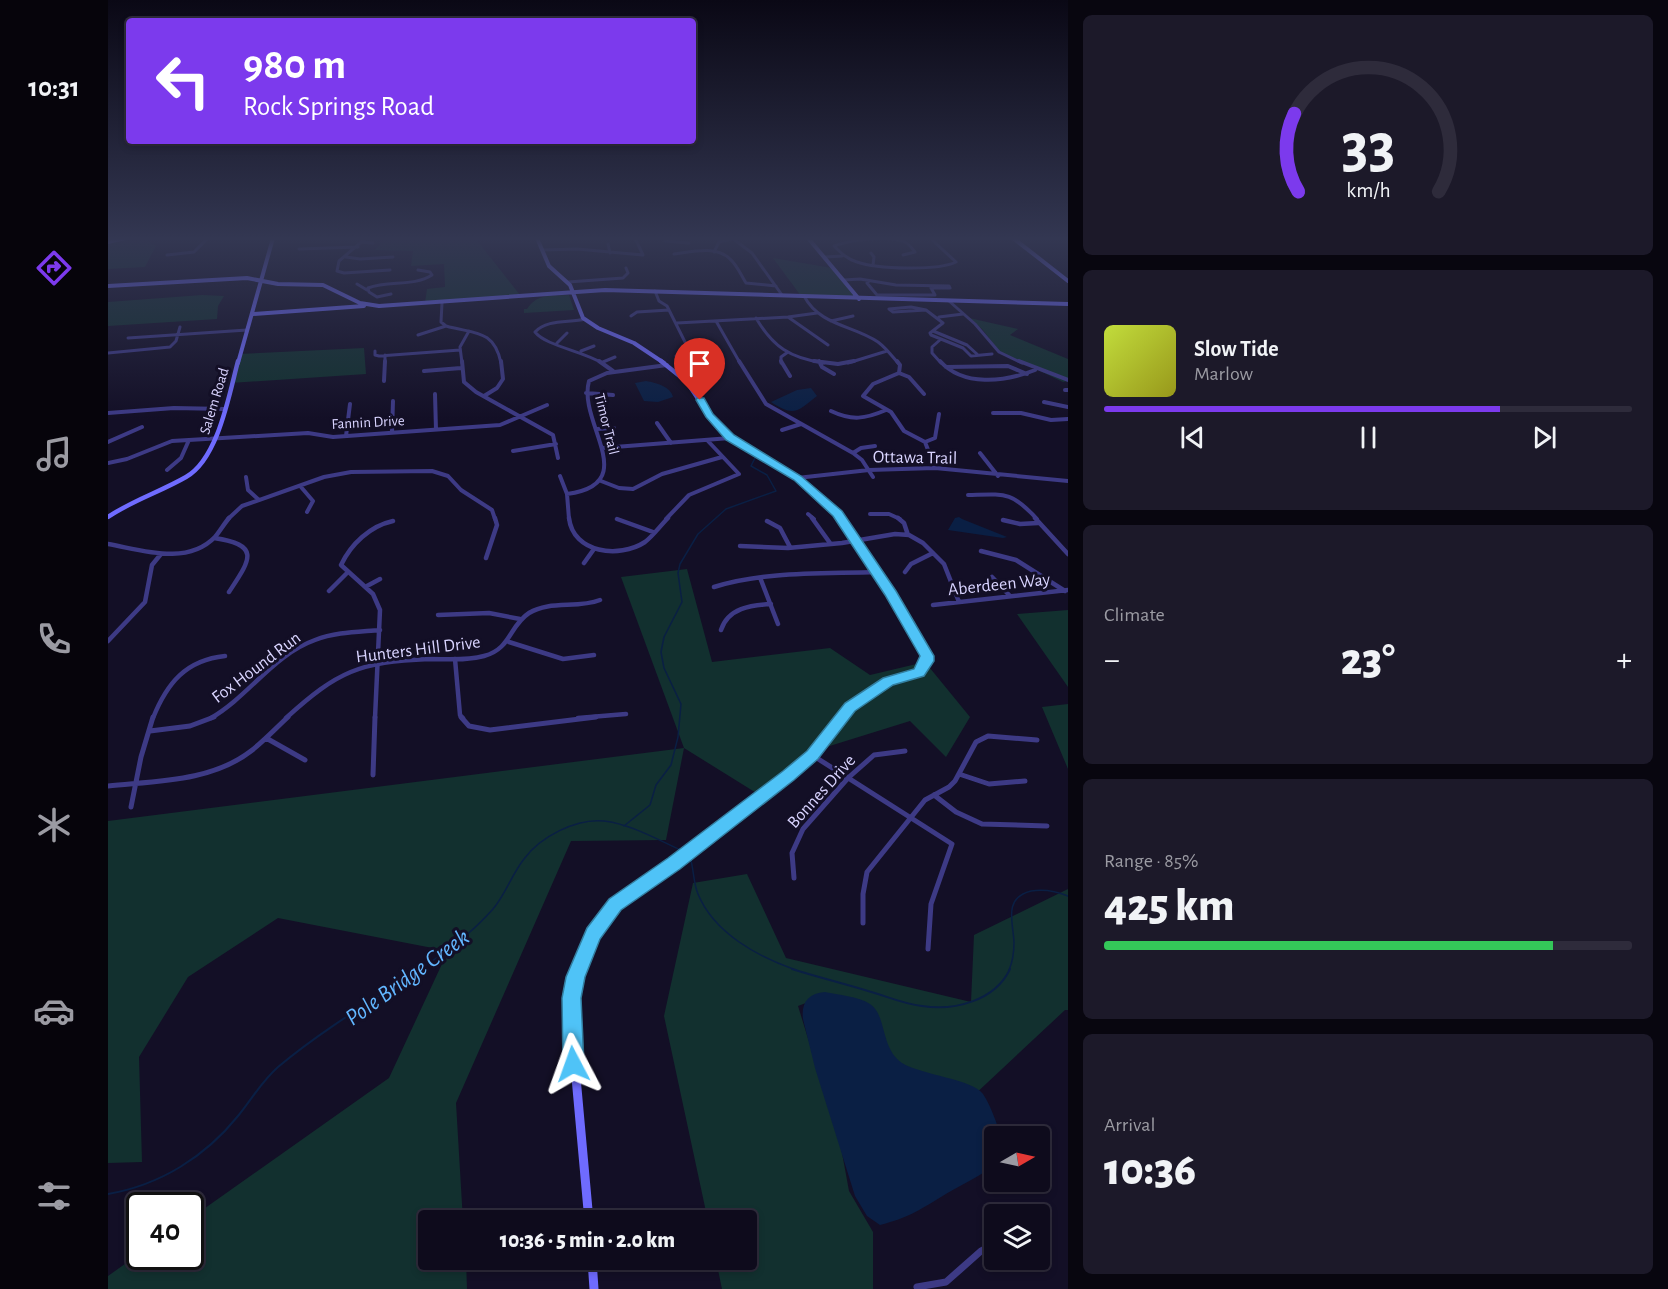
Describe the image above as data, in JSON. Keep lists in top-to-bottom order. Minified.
{"streets":{"street":["Salem Road","Fannin Drive","Timor Trail","Ottawa Trail","Aberdeen Way","Hunters Hill Drive","Fox Hound Run","Bonnes Drive"]},"crossings":[["Salem Road","Fannin Drive"]],"water":["Pole Bridge Creek"],"north":"right","page":{"tabs":"10:31","turn":["980 m","Rock Springs Road"],"song":["Slow Tide","Marlow"],"tile":["Climate",["Range · 85%","425 km"],["Arrival","10:36"]],"heat":["−","23°","+"],"limit":"40","trip":"10:36 · 5 min · 2.0 km","gauge":["33","km/h"]}}
